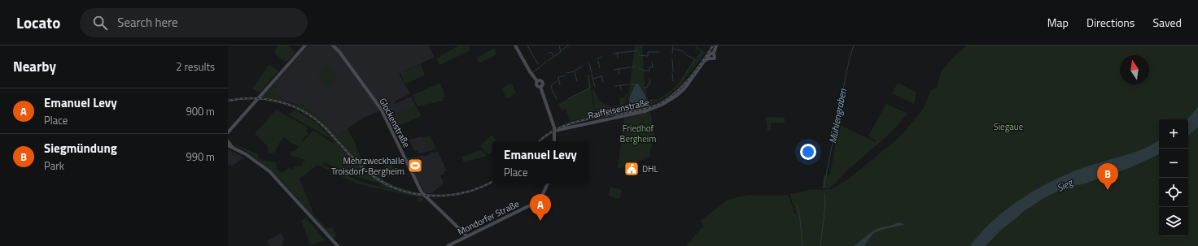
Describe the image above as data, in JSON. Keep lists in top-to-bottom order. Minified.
{"streets":{"street":["Raiffeisenstraße","Glockenstraße","Mondorfer Straße"]},"crossings":[["Glockenstraße","Mondorfer Straße"]],"water":["Mühlengraben","Sieg"],"parks":["Siegaue","Friedhof Bergheim"],"places":{"sports":["Mehrzweckhalle Troisdorf-Bergheim"],"public building":["DHL"]},"north":"top","page":{"header":"Locato","search":"Search here","nav":["Map","Directions","Saved"],"heading":["Nearby","2 results"],"list":[{"mark":"A","name":"Emanuel Levy","note":"Place","value":"900 m"},{"mark":"B","name":"Siegmündung","note":"Park","value":"990 m"}],"map_buttons":["+","−"],"popup":["Emanuel Levy","Place"],"pins":["B","A"]}}
